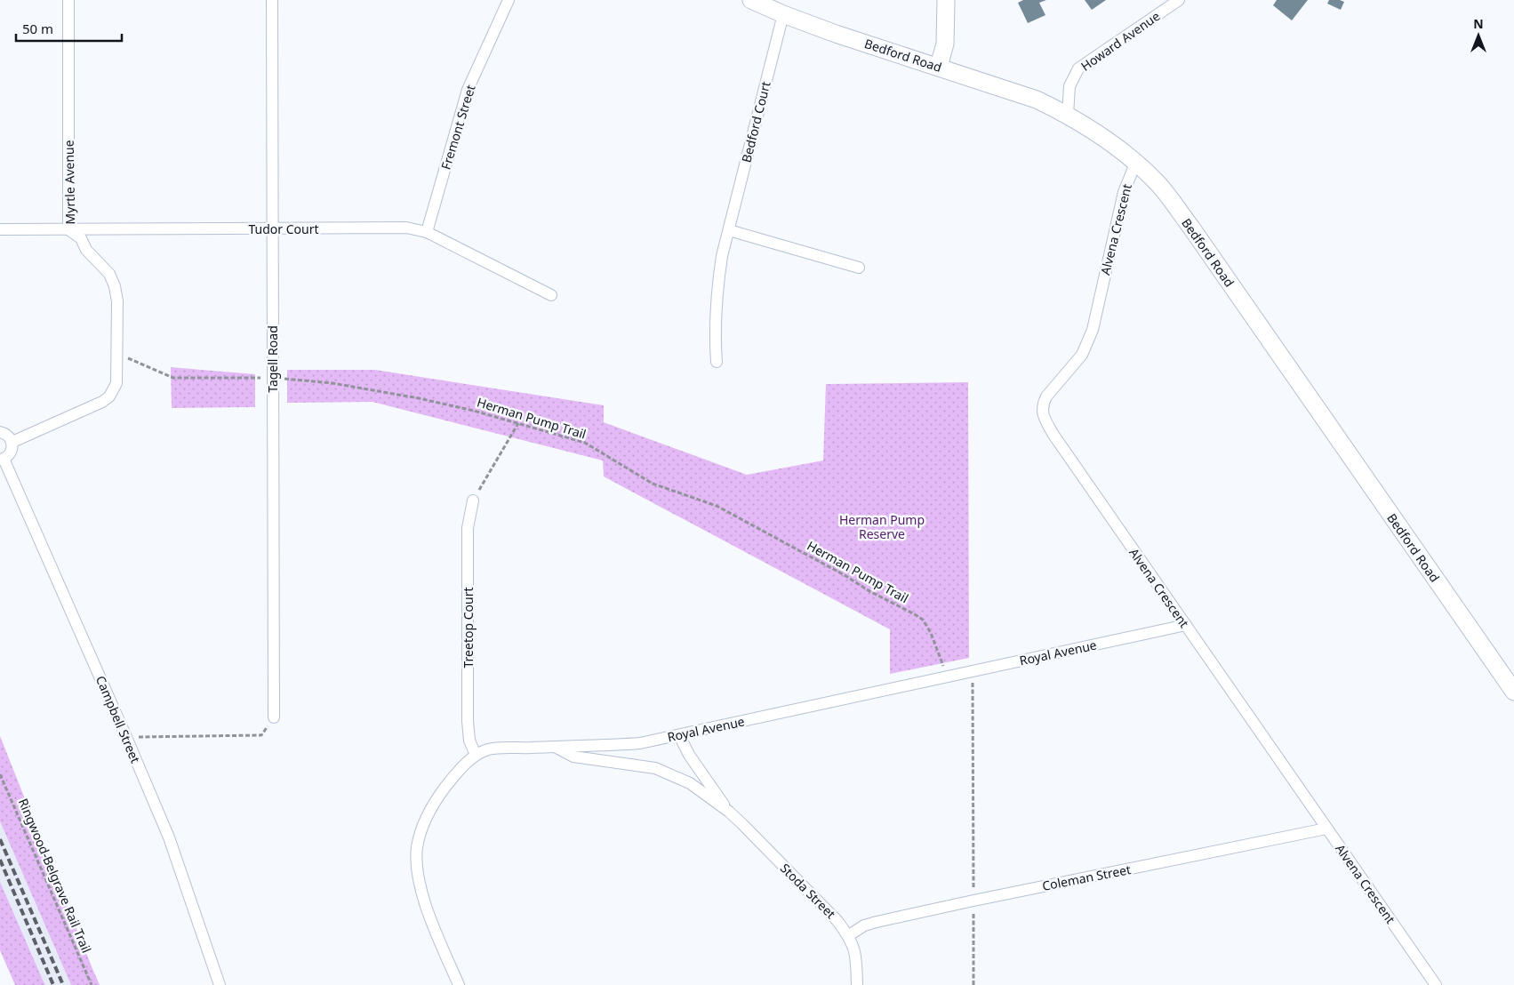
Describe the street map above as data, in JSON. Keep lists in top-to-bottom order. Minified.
{"streets":{"main road":["Bedford Road"],"street":["Howard Avenue","Bedford Court","Fremont Street","Myrtle Avenue","Tudor Court","Alvena Crescent","Tagell Road","Treetop Court","Royal Avenue","Campbell Street","Coleman Street","Stoda Street"],"path":["Herman Pump Trail","Ringwood-Belgrave Rail Trail"]},"crossings":[["Howard Avenue","Bedford Road"],["Bedford Road","Bedford Court"],["Bedford Road","Alvena Crescent"],["Fremont Street","Tudor Court"],["Myrtle Avenue","Tudor Court"],["Myrtle Avenue","Herman Pump Trail"],["Tudor Court","Tagell Road"],["Alvena Crescent","Royal Avenue"],["Alvena Crescent","Coleman Street"],["Tagell Road","Herman Pump Trail"],["Herman Pump Trail","Royal Avenue"],["Treetop Court","Royal Avenue"],["Royal Avenue","Stoda Street"],["Coleman Street","Stoda Street"]],"parks":["Herman Pump Reserve"],"scale_bar":"50 m","north":"top"}
